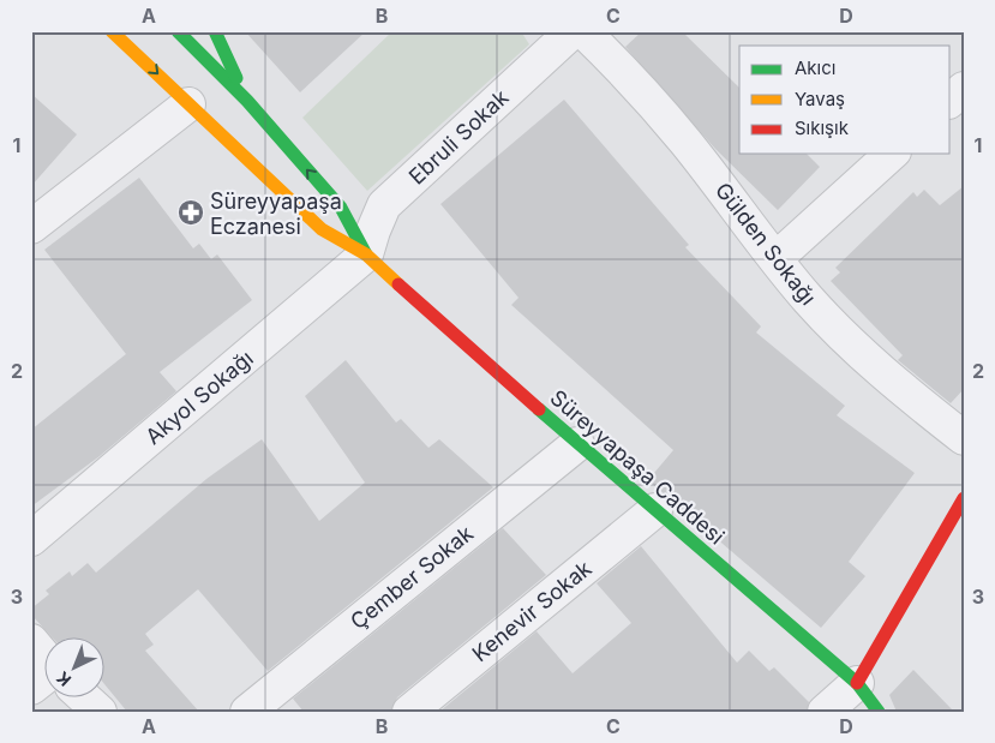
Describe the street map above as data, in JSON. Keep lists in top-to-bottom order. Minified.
{"streets":{"street":["Ebruli Sokak","Gülden Sokağı","Akyol Sokağı","Süreyyapaşa Caddesi","Çember Sokak","Kenevir Sokak"]},"crossings":[["Ebruli Sokak","Akyol Sokağı"],["Ebruli Sokak","Süreyyapaşa Caddesi"],["Akyol Sokağı","Süreyyapaşa Caddesi"],["Süreyyapaşa Caddesi","Çember Sokak"],["Süreyyapaşa Caddesi","Kenevir Sokak"]],"places":{"pharmacy":["Süreyyapaşa Eczanesi"]},"legend":["Akıcı","Yavaş","Sıkışık"],"north":"bottom left","grid":{"columns":["A","B","C","D"],"rows":["1","2","3"]}}
